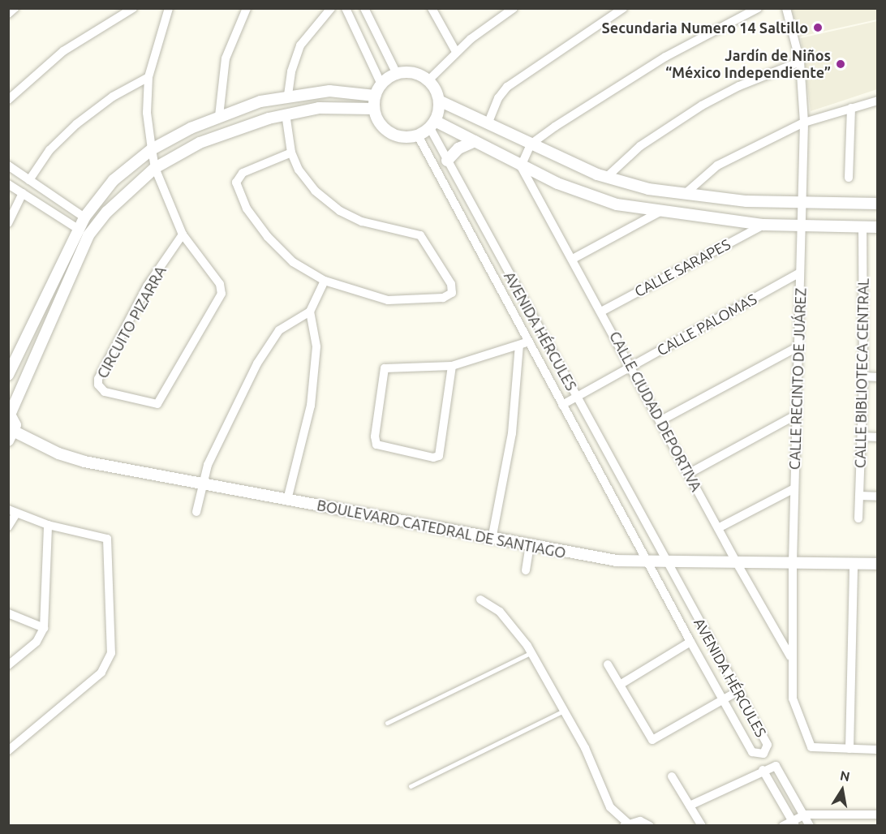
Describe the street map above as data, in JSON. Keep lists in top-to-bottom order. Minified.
{"streets":{"street":["CALLE SARAPES","CIRCUITO PIZARRA","CALLE PALOMAS","AVENIDA HÉRCULES","CALLE BIBLIOTECA CENTRAL","CALLE RECINTO DE JUÁREZ","CALLE CIUDAD DEPORTIVA","BOULEVARD CATEDRAL DE SANTIAGO"]},"crossings":[["CALLE SARAPES","CALLE CIUDAD DEPORTIVA"],["CALLE PALOMAS","AVENIDA HÉRCULES"],["CALLE PALOMAS","CALLE RECINTO DE JUÁREZ"],["CALLE PALOMAS","CALLE CIUDAD DEPORTIVA"],["AVENIDA HÉRCULES","BOULEVARD CATEDRAL DE SANTIAGO"],["CALLE RECINTO DE JUÁREZ","CALLE CIUDAD DEPORTIVA"],["CALLE RECINTO DE JUÁREZ","BOULEVARD CATEDRAL DE SANTIAGO"],["CALLE CIUDAD DEPORTIVA","BOULEVARD CATEDRAL DE SANTIAGO"]],"places":["Secundaria Numero 14 Saltillo","Jardín de Niños “México Independiente”"],"north":"top"}
